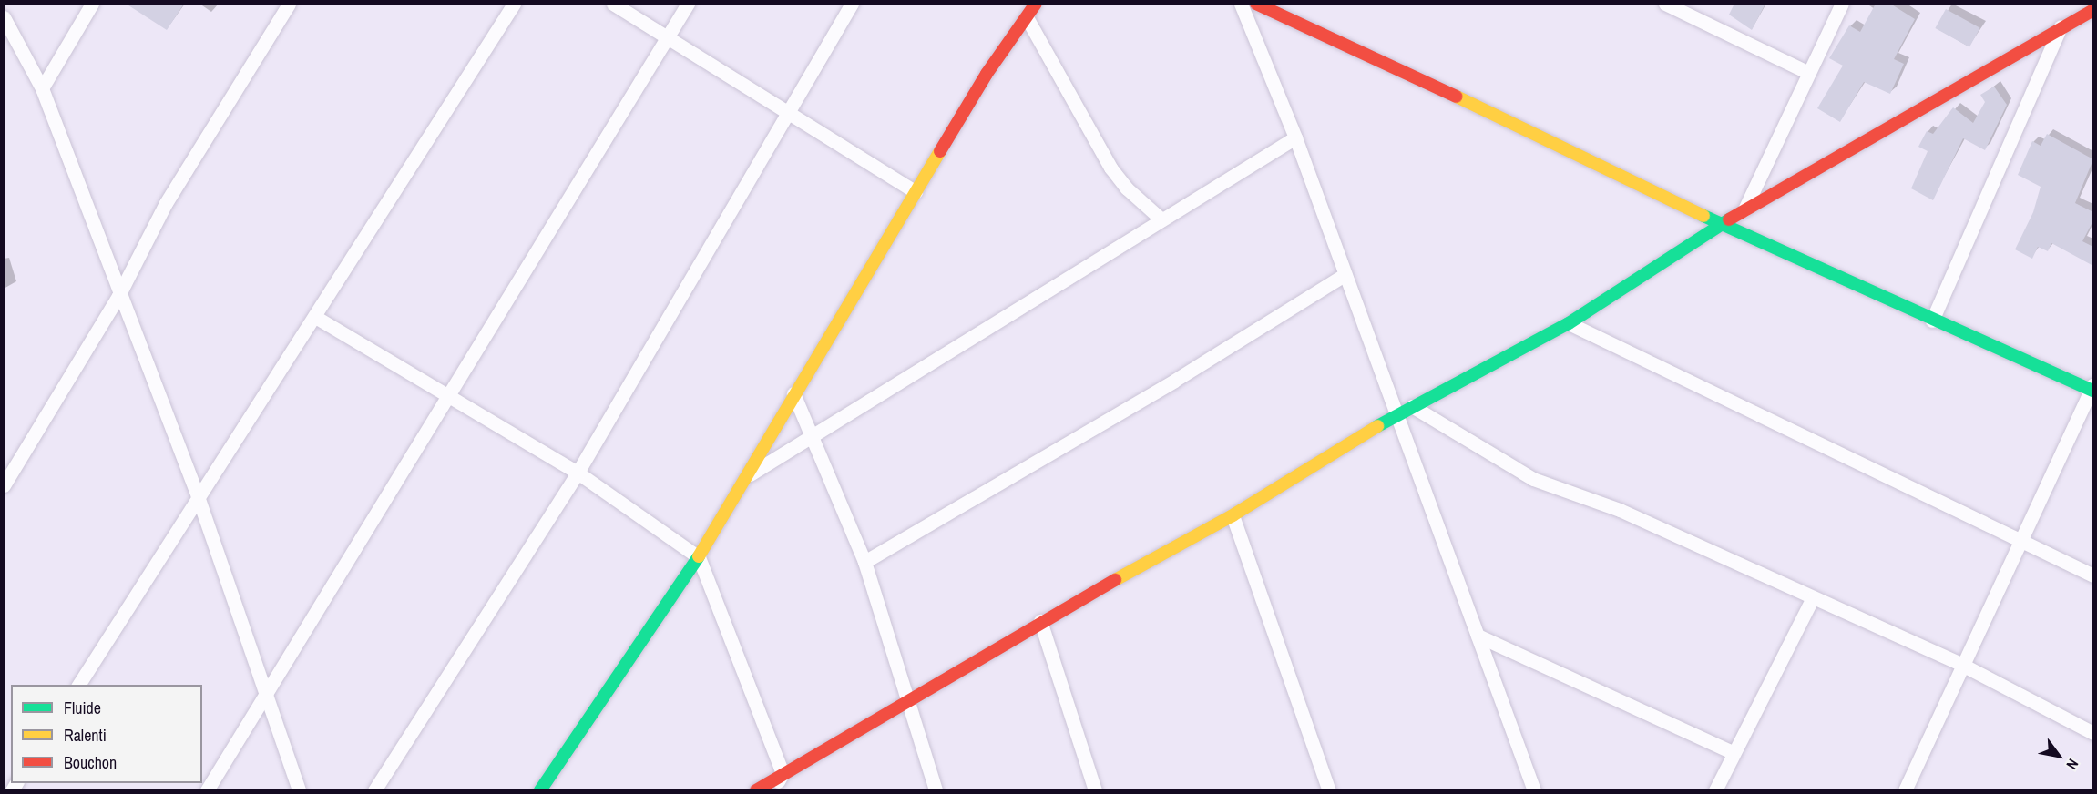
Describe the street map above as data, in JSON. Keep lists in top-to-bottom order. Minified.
{"legend":["Fluide","Ralenti","Bouchon"],"north":"bottom right"}
